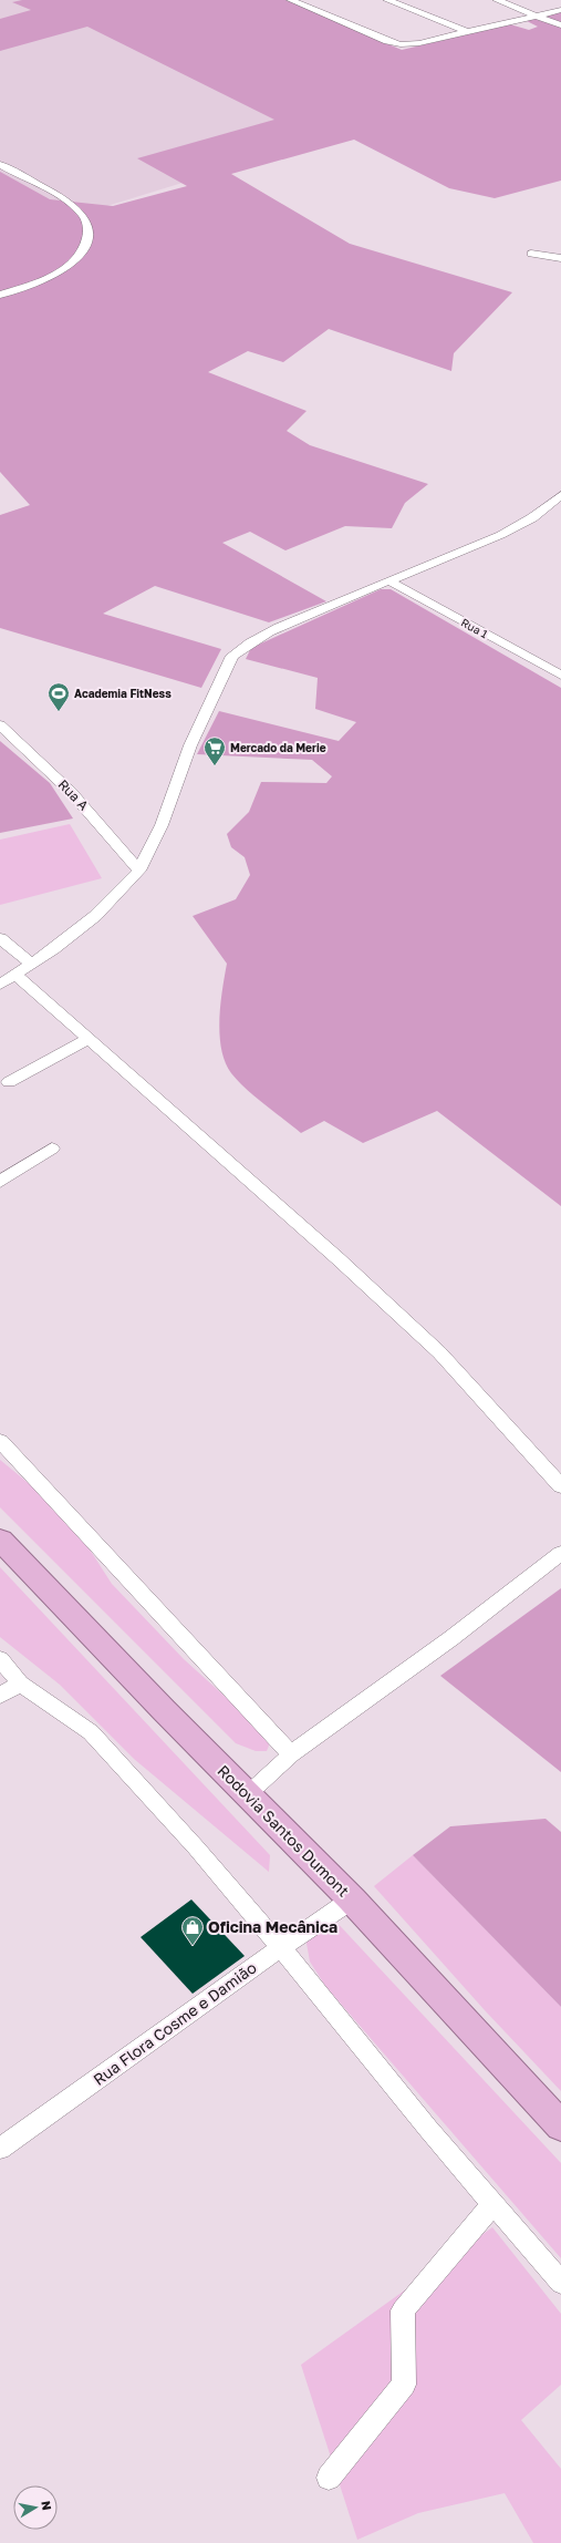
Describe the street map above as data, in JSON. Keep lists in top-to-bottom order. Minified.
{"streets":{"highway":["Rodovia Santos Dumont"],"street":["Rua 1","Rua A","Rua Flora Cosme e Damião"]},"crossings":[["Rodovia Santos Dumont","Rua Flora Cosme e Damião"]],"places":{"sports":["Academia FitNess"],"supermarket":["Mercado da Merie"],"shop":["Oficina Mecânica"]},"north":"right"}
